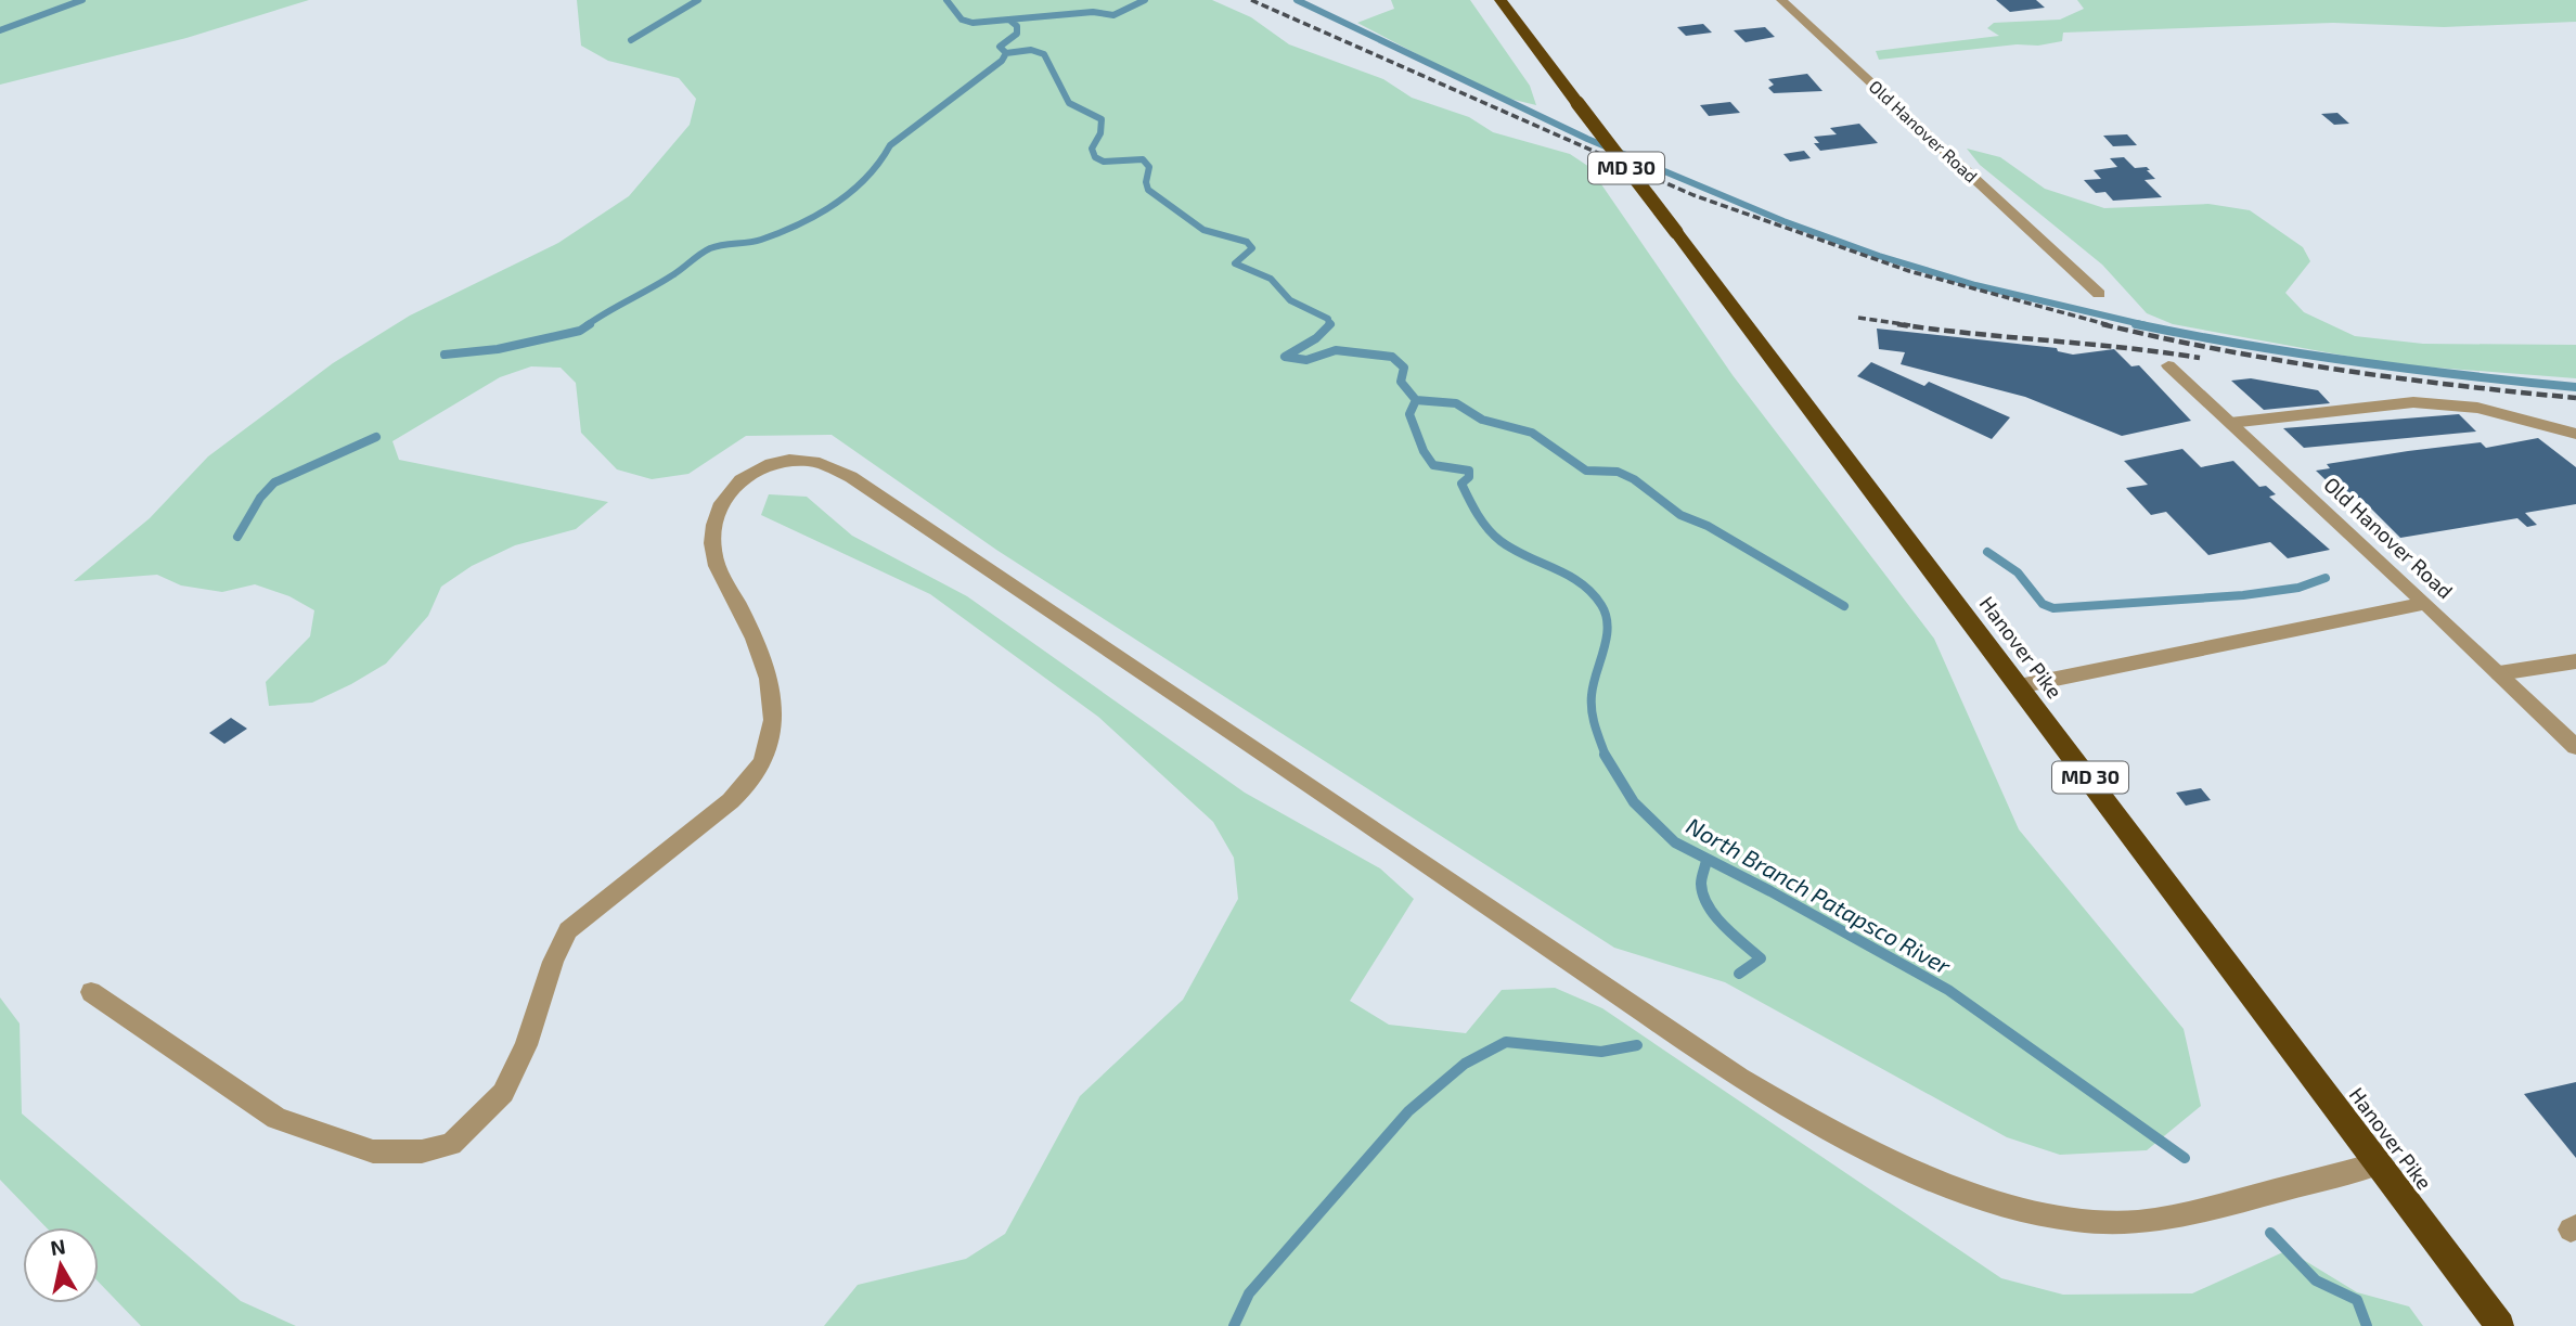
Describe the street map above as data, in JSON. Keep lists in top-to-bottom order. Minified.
{"streets":{"highway":["MD 30","Hanover Pike"],"street":["Old Hanover Road"]},"water":["North Branch Patapsco River"],"north":"top"}
